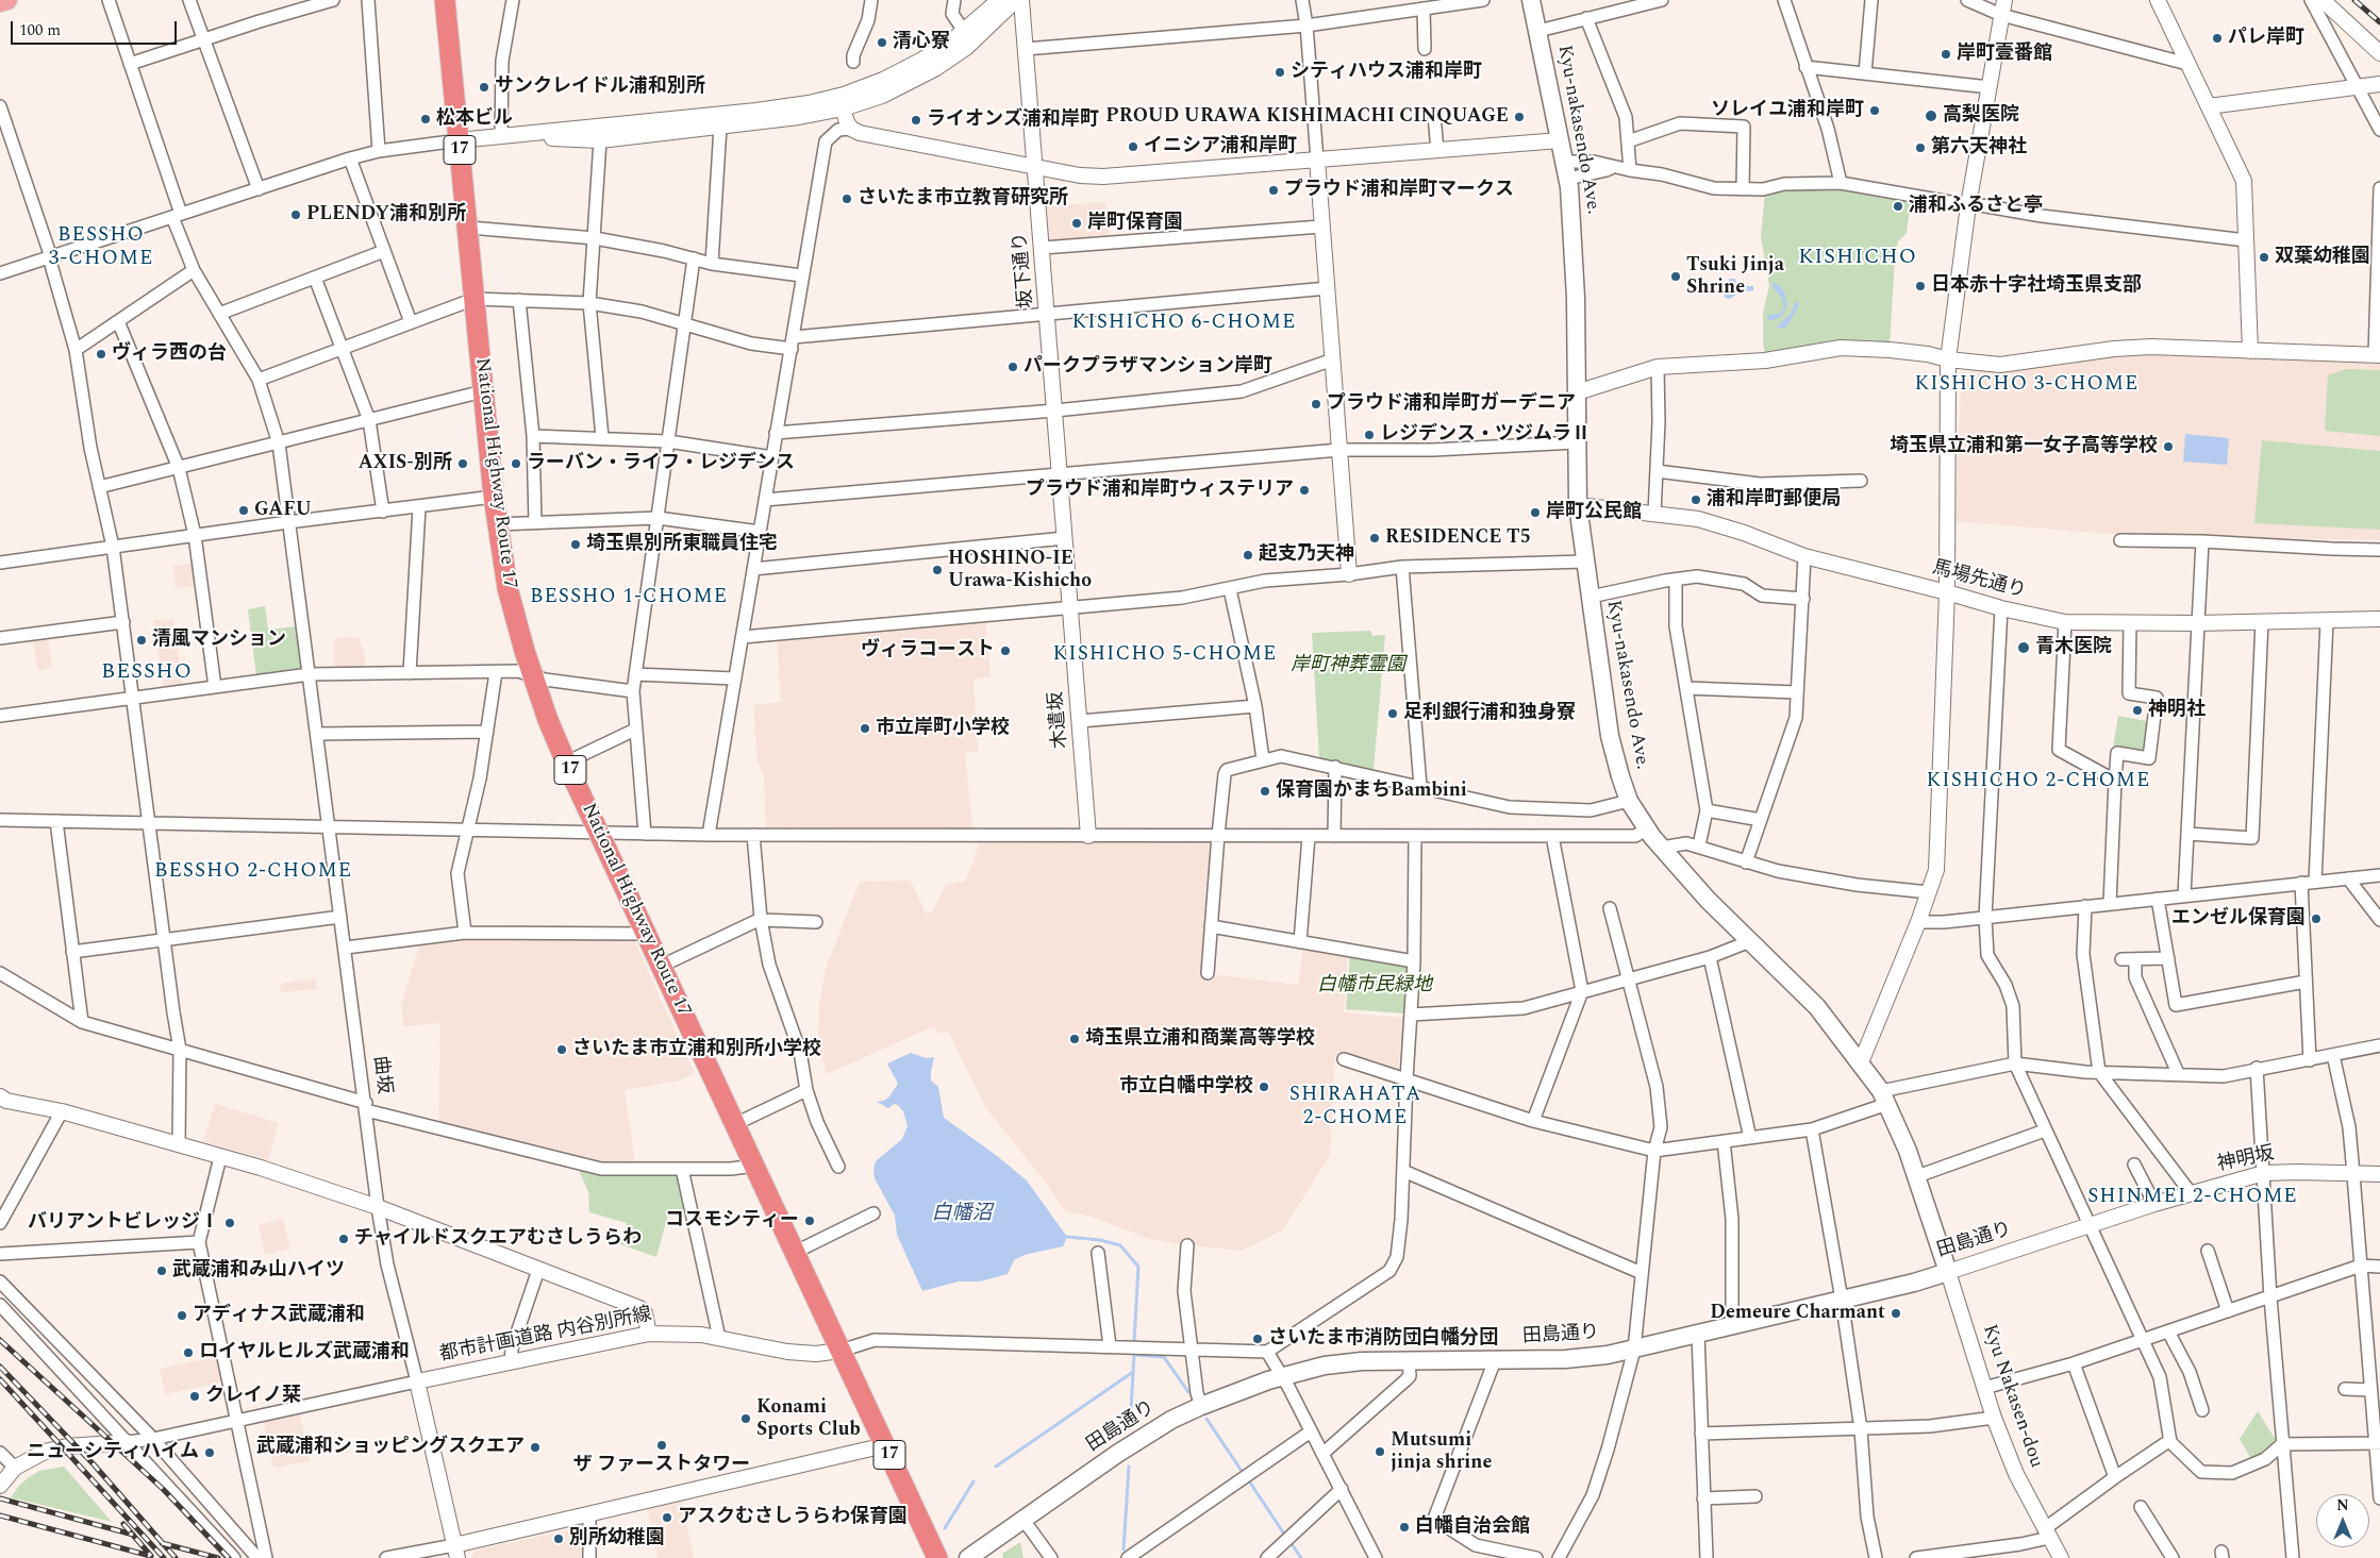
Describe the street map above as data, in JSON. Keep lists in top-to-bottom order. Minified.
{"streets":{"highway":["17","National Highway Route 17"],"main road":["Kyu-nakasendo Ave.","田島通り"],"street":["坂下通り","馬場先通り","木遣坂","曲坂","神明坂","都市計画道路 内谷別所線","Kyu Nakasen-dou"]},"crossings":[["Kyu-nakasendo Ave.","馬場先通り"],["Kyu-nakasendo Ave.","田島通り"],["Kyu-nakasendo Ave.","Kyu Nakasen-dou"],["坂下通り","木遣坂"],["National Highway Route 17","都市計画道路 内谷別所線"],["曲坂","都市計画道路 内谷別所線"],["神明坂","田島通り"],["田島通り","Kyu Nakasen-dou"]],"districts":["BESSHO 3-CHOME","KISHICHO","KISHICHO 6-CHOME","KISHICHO 3-CHOME","BESSHO 1-CHOME","KISHICHO 5-CHOME","BESSHO","KISHICHO 2-CHOME","BESSHO 2-CHOME","SHIRAHATA 2-CHOME","SHINMEI 2-CHOME"],"water":["白幡沼"],"parks":["岸町神葬霊園","白幡市民緑地"],"places":["パレ岸町","清心寮","岸町壹番館","シティハウス浦和岸町","サンクレイドル浦和別所","ソレイユ浦和岸町","高梨医院","PROUD URAWA KISHIMACHI CINQUAGE","松本ビル","ライオンズ浦和岸町","イニシア浦和岸町","第六天神社","プラウド浦和岸町マークス","さいたま市立教育研究所","浦和ふるさと亭","PLENDY浦和別所","岸町保育園","双葉幼稚園","Tsuki Jinja Shrine","日本赤十字社埼玉県支部","ヴィラ西の台","パークプラザマンション岸町","プラウド浦和岸町ガーデニア","レジデンス・ツジムラⅡ","埼玉県立浦和第一女子高等学校","AXIS-別所","ラーバン・ライフ・レジデンス","プラウド浦和岸町ウィステリア","浦和岸町郵便局","GAFU","岸町公民館","RESIDENCE T5","埼玉県別所東職員住宅","起支乃天神","HOSHINO-IE Urawa-Kishicho","清風マンション","青木医院","ヴィラコースト","神明社","足利銀行浦和独身寮","市立岸町小学校","保育園かまちBambini","エンゼル保育園","埼玉県立浦和商業高等学校","さいたま市立浦和別所小学校","市立白幡中学校","コスモシティー","バリアントビレッジⅠ","チャイルドスクエアむさしうらわ","武蔵浦和み山ハイツ","Demeure Charmant","アディナス武蔵浦和","さいたま市消防団白幡分団","ロイヤルヒルズ武蔵浦和","クレイノ栞","Konami Sports Club","ザ ファーストタワー","武蔵浦和ショッピングスクエア","Mutsumi jinja shrine","ニューシティハイム","アスクむさしうらわ保育園","白幡自治会館","別所幼稚園"],"scale_bar":"100 m","north":"top"}
